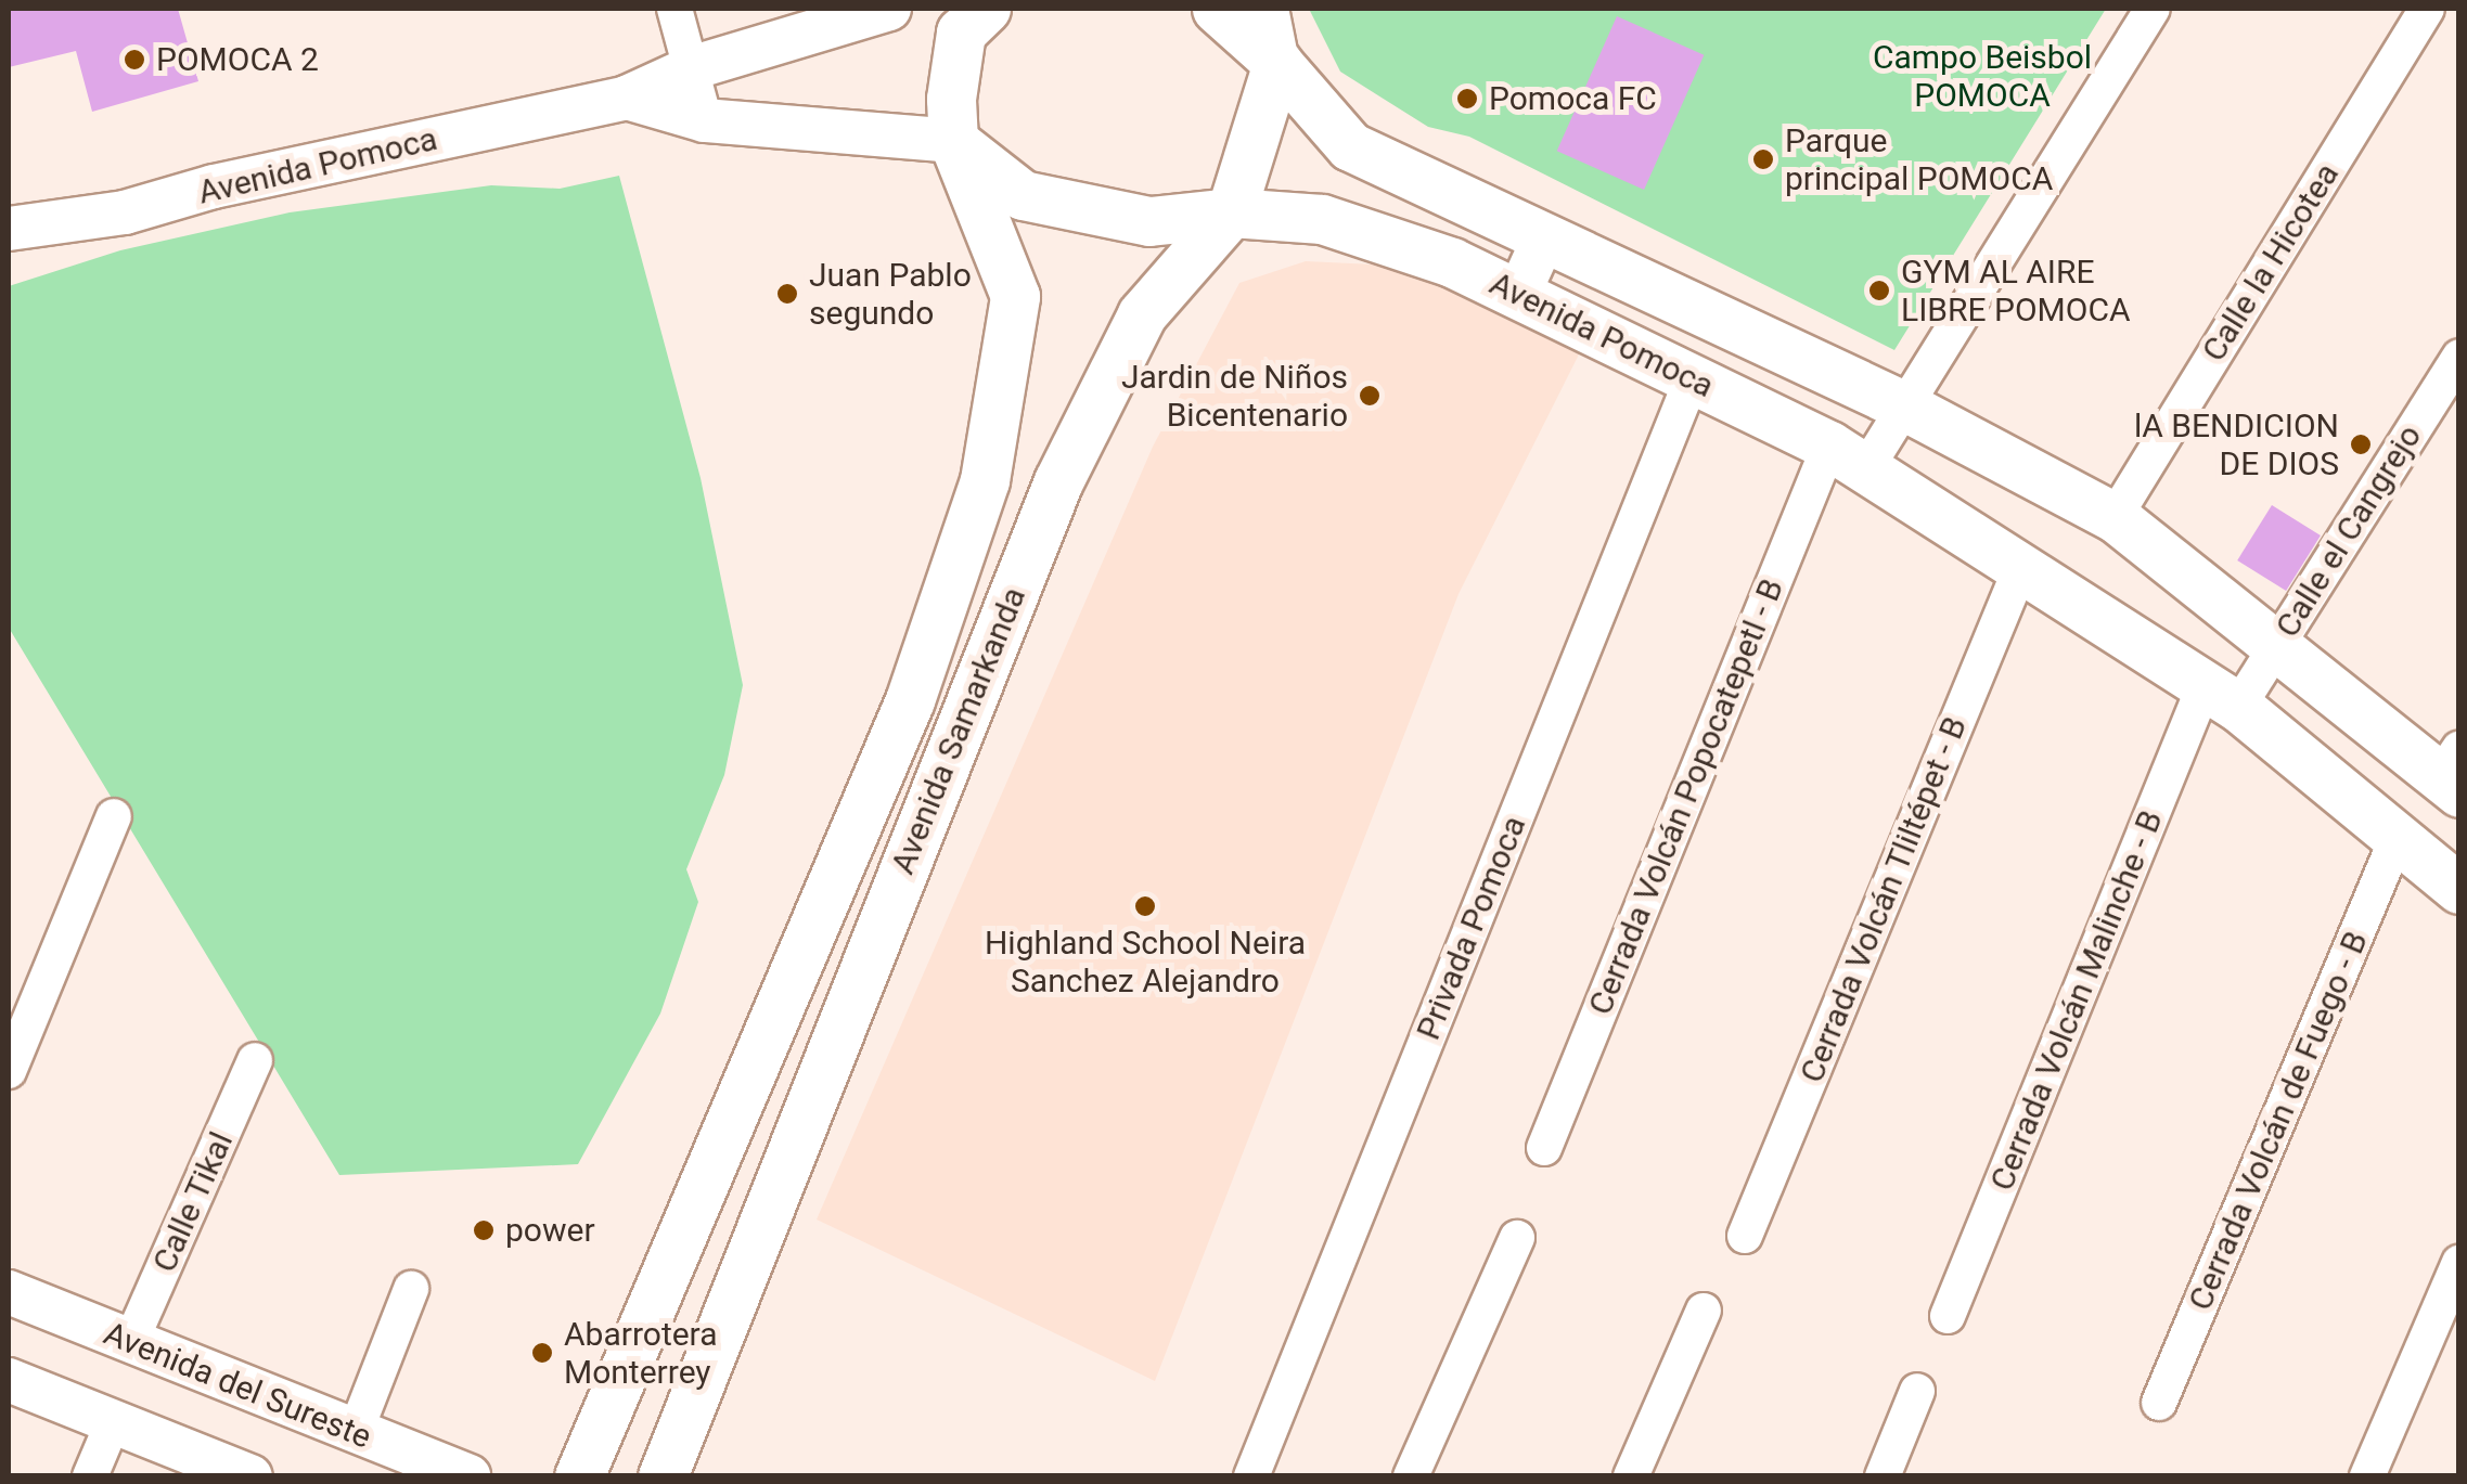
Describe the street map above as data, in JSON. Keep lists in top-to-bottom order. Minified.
{"streets":{"main road":["Avenida Pomoca","Avenida Samarkanda"],"street":["Calle la Hicotea","Calle el Cangrejo","Cerrada Volcán Popocatepetl - B","Cerrada Volcán Tliltépet - B","Privada Pomoca","Cerrada Volcán Malinche - B","Cerrada Volcán de Fuego - B","Calle Tikal","Avenida del Sureste"]},"crossings":[["Avenida Pomoca","Calle la Hicotea"],["Avenida Pomoca","Calle el Cangrejo"],["Avenida Pomoca","Avenida Samarkanda"],["Avenida Pomoca","Cerrada Volcán Popocatepetl - B"],["Avenida Pomoca","Cerrada Volcán Tliltépet - B"],["Avenida Pomoca","Privada Pomoca"],["Avenida Pomoca","Cerrada Volcán Malinche - B"],["Avenida Pomoca","Cerrada Volcán de Fuego - B"],["Calle el Cangrejo","Cerrada Volcán Malinche - B"],["Calle Tikal","Avenida del Sureste"]],"parks":["Campo Beisbol POMOCA"],"places":["POMOCA 2","Pomoca FC","Parque principal POMOCA","GYM AL AIRE LIBRE POMOCA","Juan Pablo segundo","Jardin de Niños Bicentenario","lA BENDICION DE DIOS","Highland School Neira Sanchez Alejandro","power","Abarrotera Monterrey"]}
